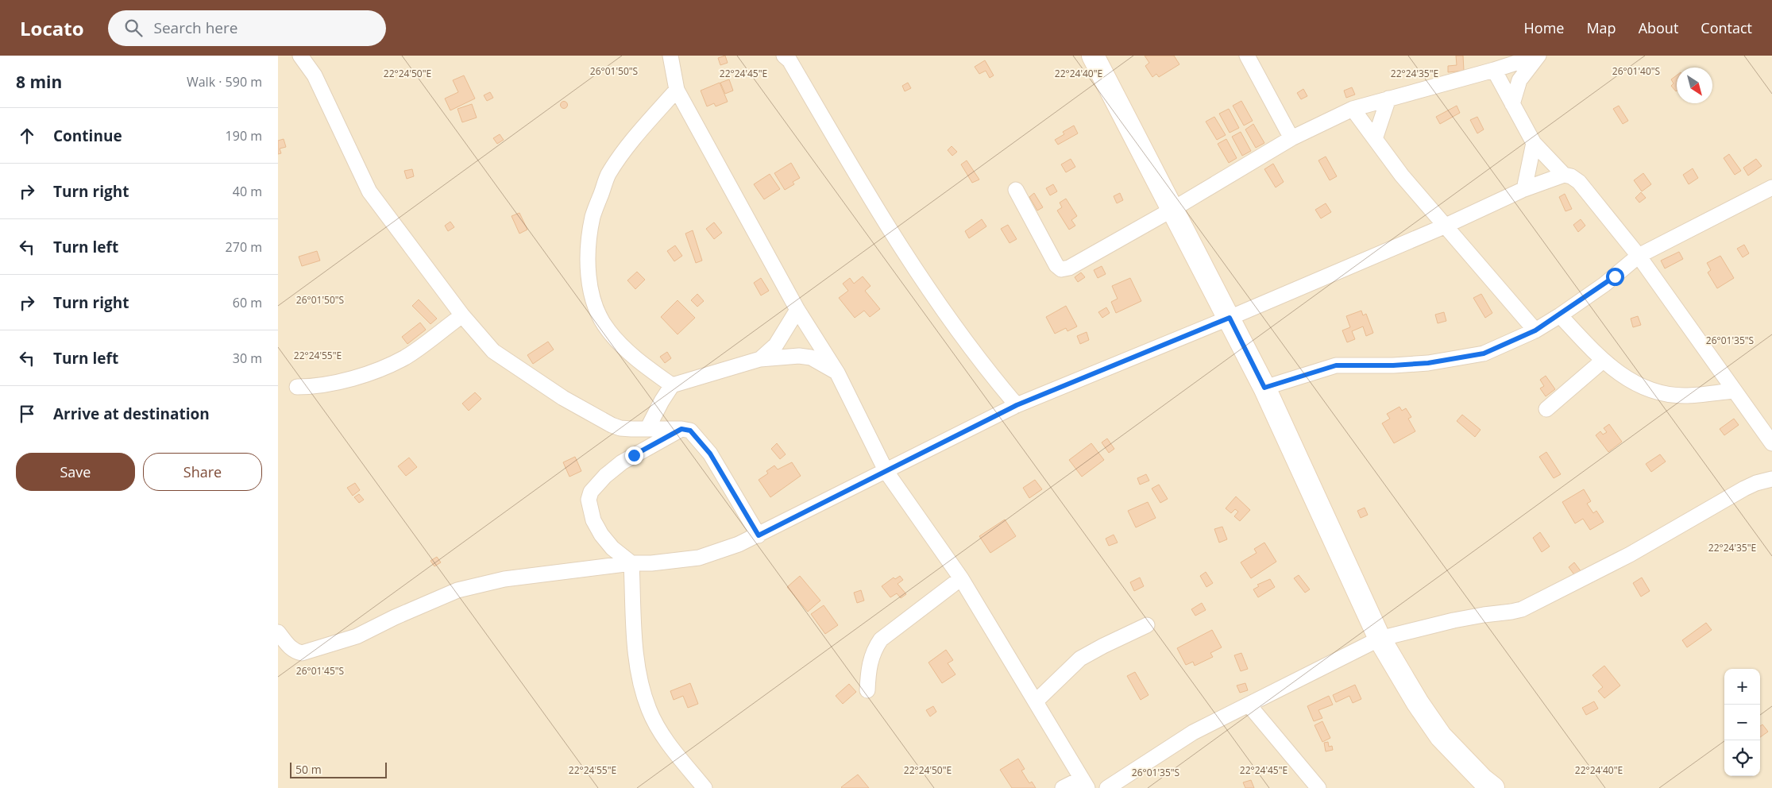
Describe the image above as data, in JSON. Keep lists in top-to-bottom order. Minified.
{"scale_bar":"50 m","north":"bottom right","page":{"header":"Locato","search":"Search here","nav":["Home","Map","About","Contact"],"heading":["8 min","Walk · 590 m"],"list":[["Continue","190 m"],["Turn right","40 m"],["Turn left","270 m"],["Turn right","60 m"],["Turn left","30 m"],"Arrive at destination"],"buttons":["Save","Share"],"map_buttons":["+","−"],"scale":"50 m"},"coordinates":["26°01'50\"S","26°01'40\"S","22°24'50\"E","22°24'45\"E","22°24'40\"E","22°24'35\"E","26°01'35\"S","22°24'55\"E","26°01'45\"S"]}
